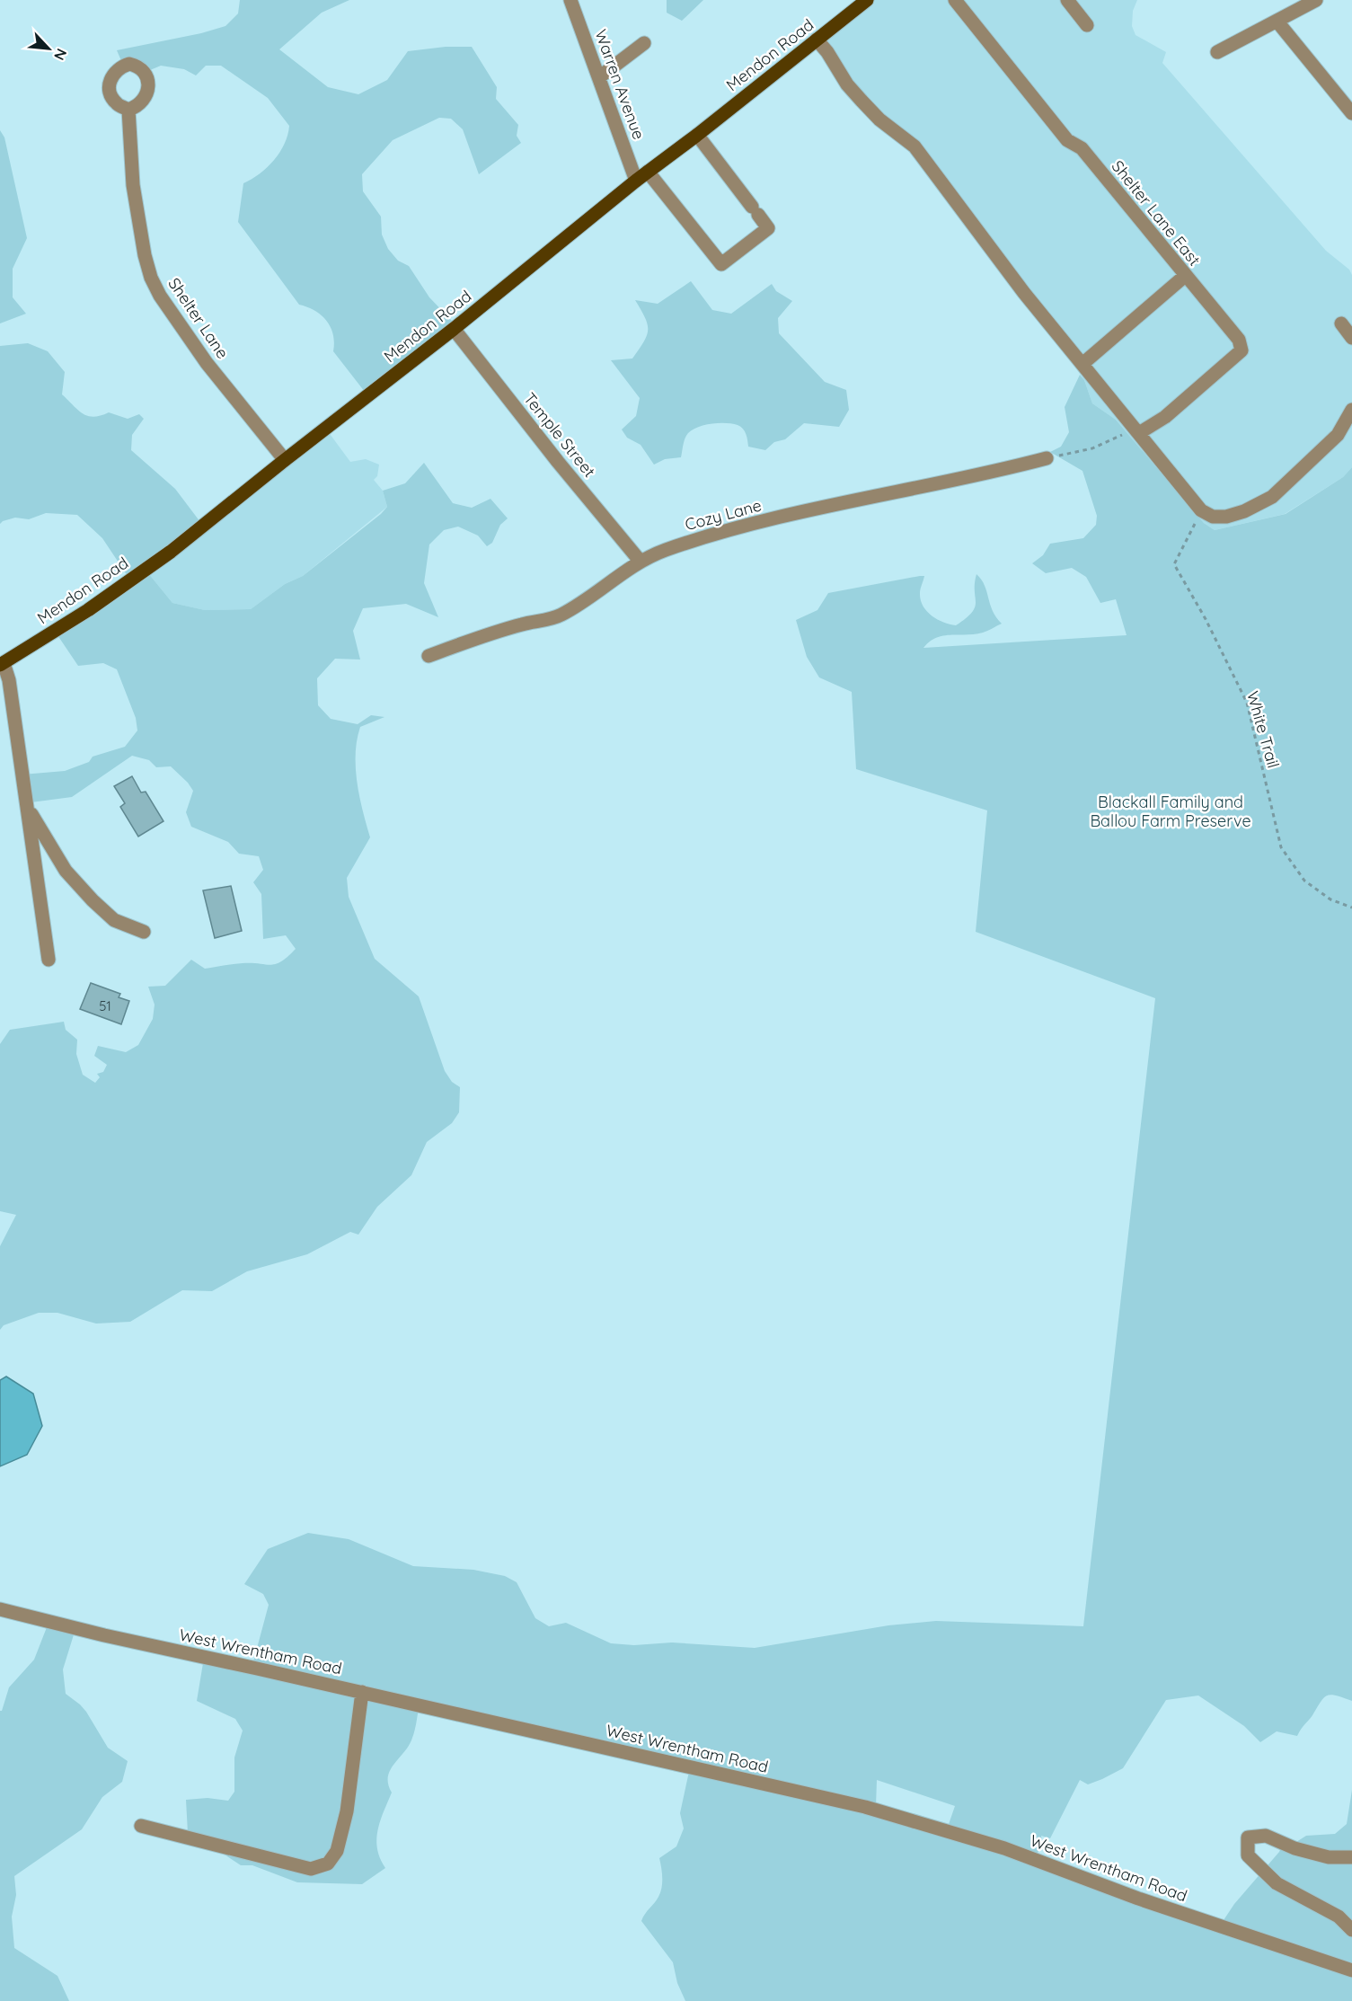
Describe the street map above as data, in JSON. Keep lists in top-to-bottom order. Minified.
{"streets":{"main road":["Mendon Road"],"street":["Warren Avenue","Shelter Lane East","Shelter Lane","Temple Street","Cozy Lane","West Wrentham Road"],"path":["White Trail"]},"crossings":[["Mendon Road","Warren Avenue"],["Mendon Road","Shelter Lane"],["Mendon Road","Temple Street"],["Temple Street","Cozy Lane"]],"parks":["Blackall Family and Ballou Farm Preserve"],"house_numbers":["51"],"north":"bottom right"}
